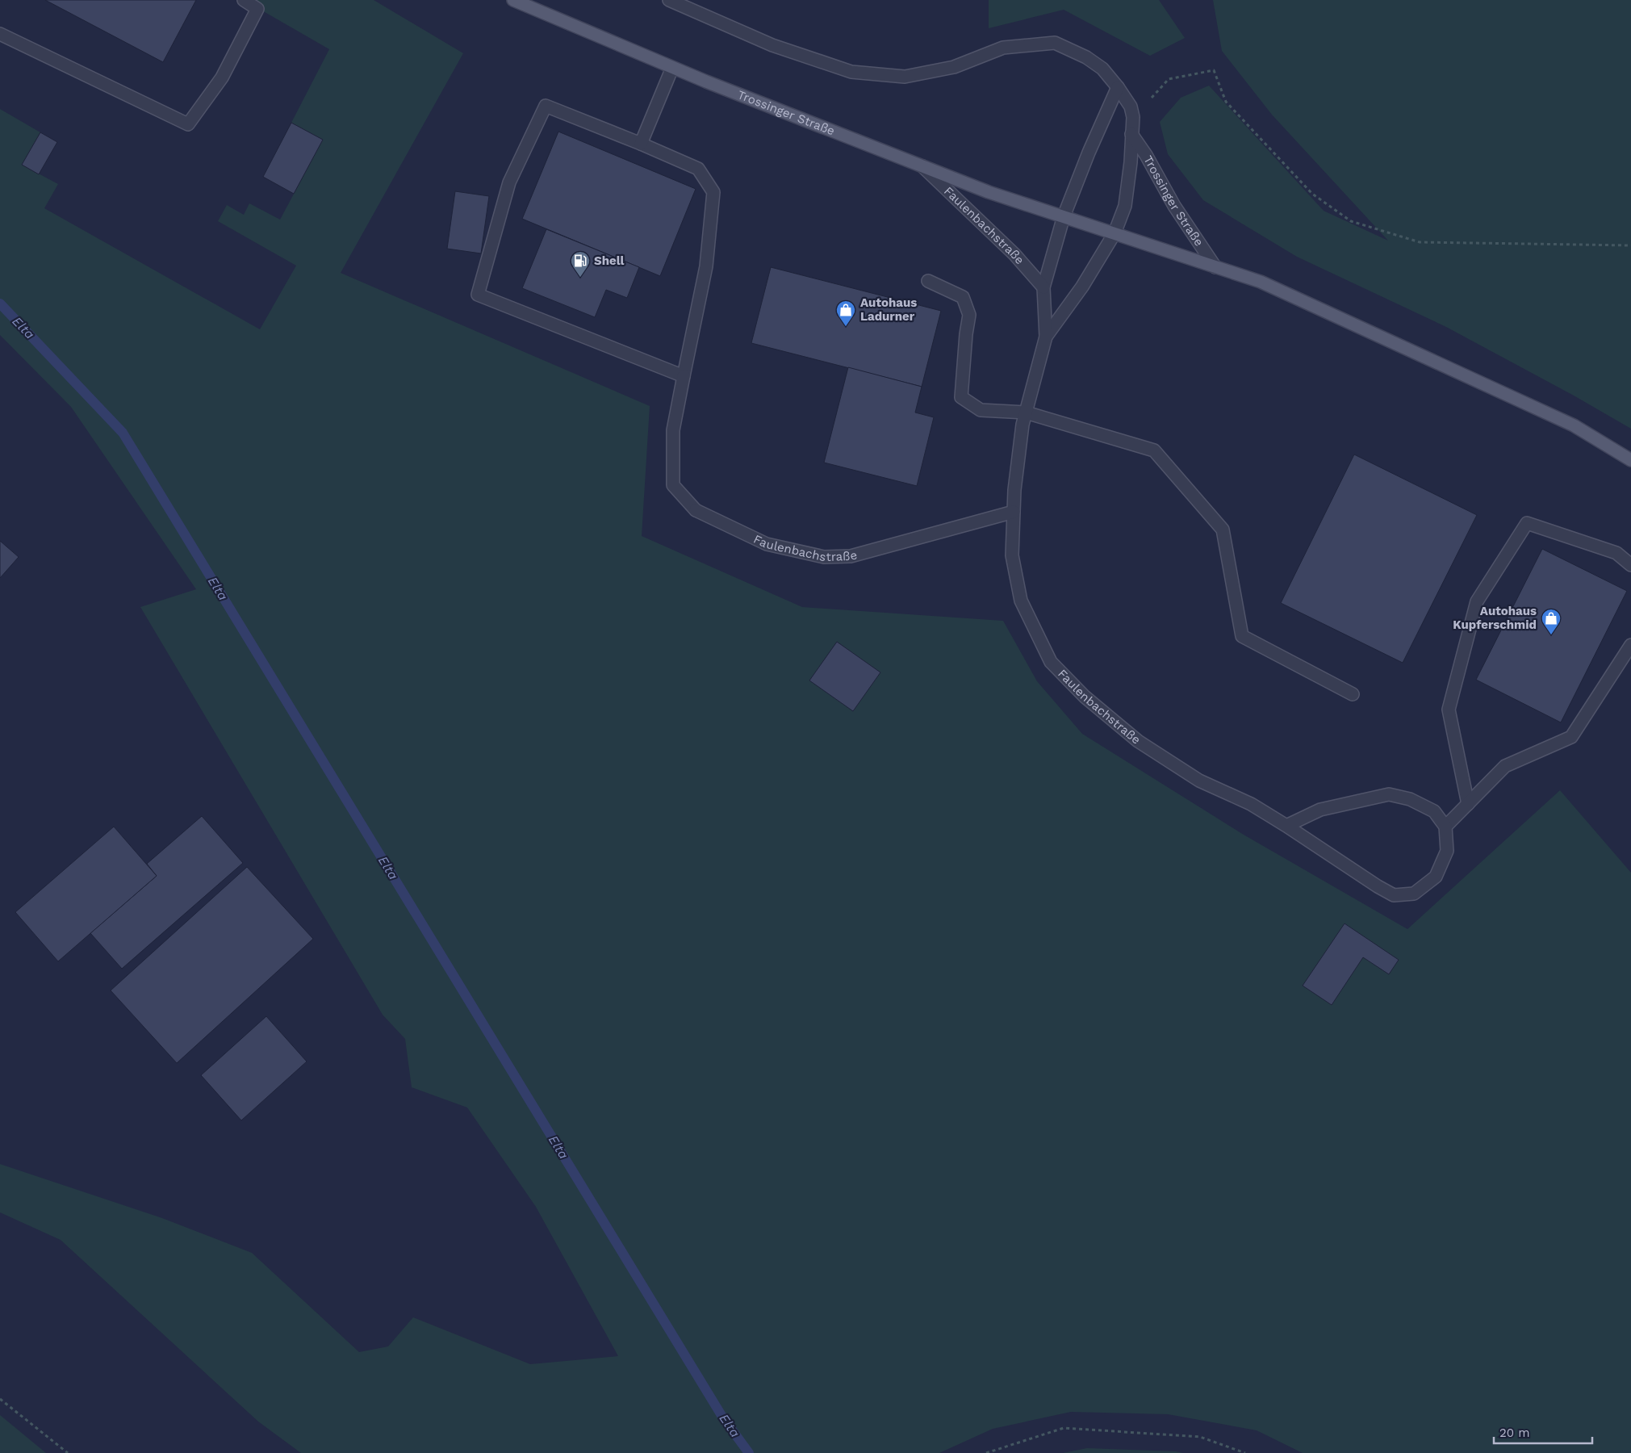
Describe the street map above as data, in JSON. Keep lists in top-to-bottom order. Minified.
{"streets":{"main road":["Trossinger Straße"],"street":["Faulenbachstraße"]},"crossings":[["Trossinger Straße","Faulenbachstraße"]],"water":["Elta"],"places":{"fuel station":["Shell"],"shop":["Autohaus Ladurner","Autohaus Kupferschmid"]},"scale_bar":"20 m"}
